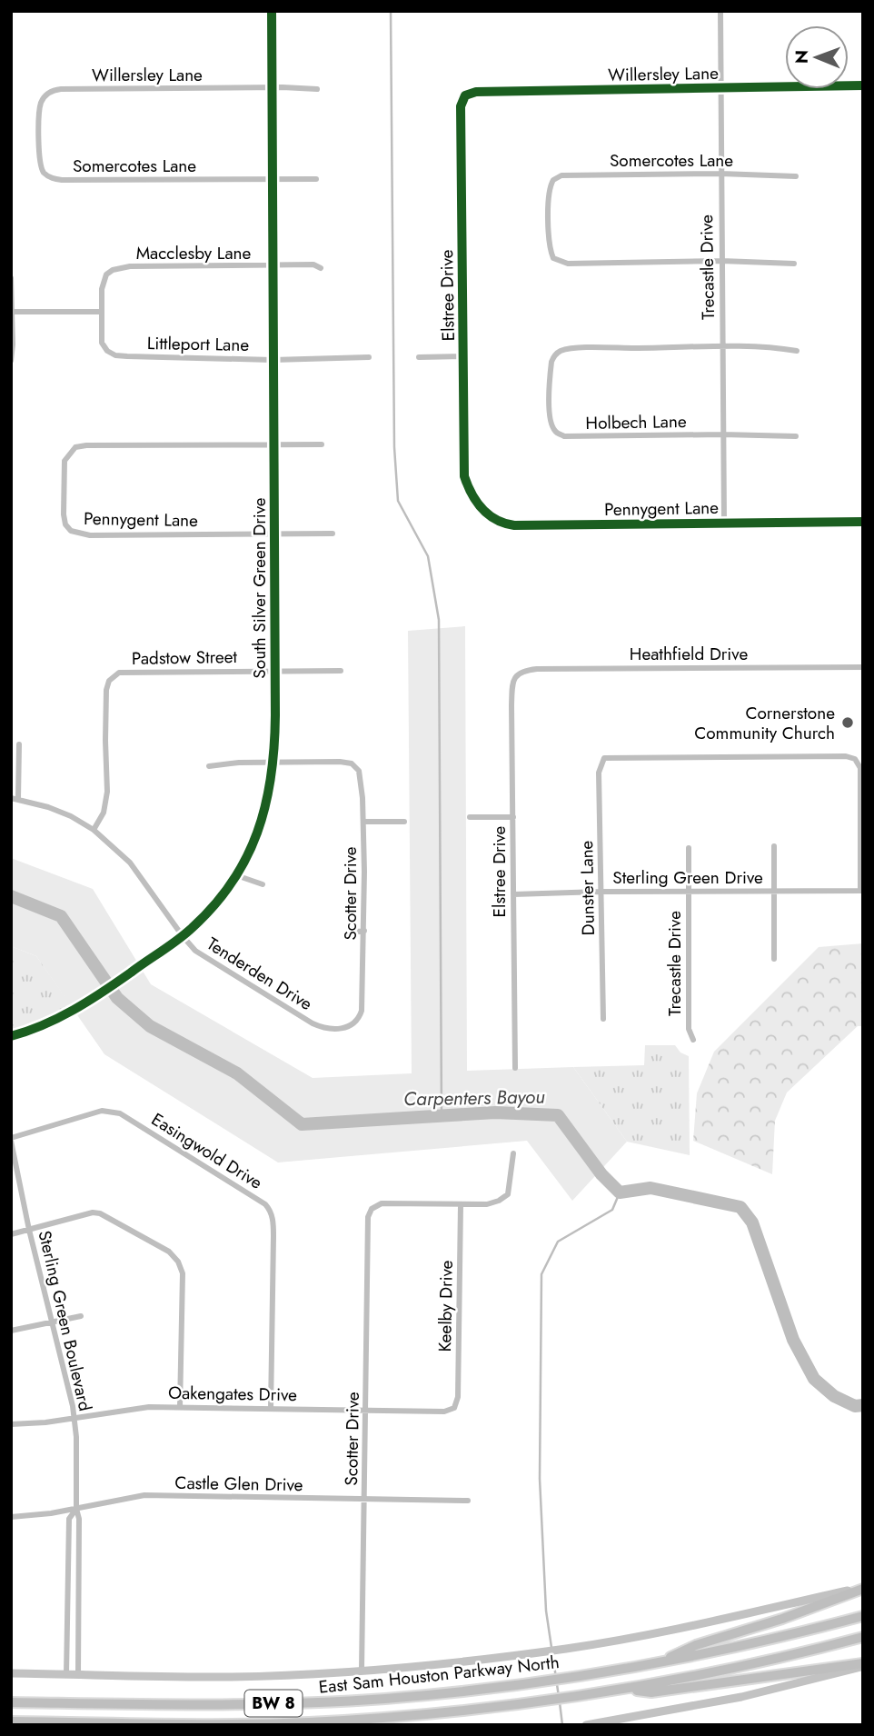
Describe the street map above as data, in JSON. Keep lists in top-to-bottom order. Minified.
{"streets":{"highway":["East Sam Houston Parkway North","BW 8"],"street":["Willersley Lane","Somercotes Lane","Macclesby Lane","Trecastle Drive","Elstree Drive","Littleport Lane","Holbech Lane","Pennygent Lane","South Silver Green Drive","Heathfield Drive","Padstow Street","Sterling Green Drive","Dunster Lane","Scotter Drive","Tenderden Drive","Easingwold Drive","Keelby Drive","Sterling Green Boulevard","Oakengates Drive","Castle Glen Drive"]},"crossings":[["Willersley Lane","Somercotes Lane"],["Willersley Lane","Trecastle Drive"],["Willersley Lane","Elstree Drive"],["Willersley Lane","South Silver Green Drive"],["Somercotes Lane","Trecastle Drive"],["Somercotes Lane","South Silver Green Drive"],["Macclesby Lane","Littleport Lane"],["Macclesby Lane","South Silver Green Drive"],["Trecastle Drive","Holbech Lane"],["Trecastle Drive","Pennygent Lane"],["Trecastle Drive","Sterling Green Drive"],["Elstree Drive","Pennygent Lane"],["Elstree Drive","Heathfield Drive"],["Elstree Drive","Sterling Green Drive"],["Littleport Lane","South Silver Green Drive"],["Pennygent Lane","South Silver Green Drive"],["South Silver Green Drive","Padstow Street"],["South Silver Green Drive","Scotter Drive"],["South Silver Green Drive","Tenderden Drive"],["Padstow Street","Tenderden Drive"],["Sterling Green Drive","Dunster Lane"],["Scotter Drive","Tenderden Drive"],["Scotter Drive","Keelby Drive"],["Scotter Drive","Oakengates Drive"],["Scotter Drive","Castle Glen Drive"],["Scotter Drive","East Sam Houston Parkway North"],["Easingwold Drive","Sterling Green Boulevard"],["Easingwold Drive","Oakengates Drive"],["Keelby Drive","Oakengates Drive"],["Sterling Green Boulevard","Oakengates Drive"],["Sterling Green Boulevard","Castle Glen Drive"],["Sterling Green Boulevard","East Sam Houston Parkway North"]],"water":["Carpenters Bayou"],"places":["Cornerstone Community Church"],"north":"left"}
